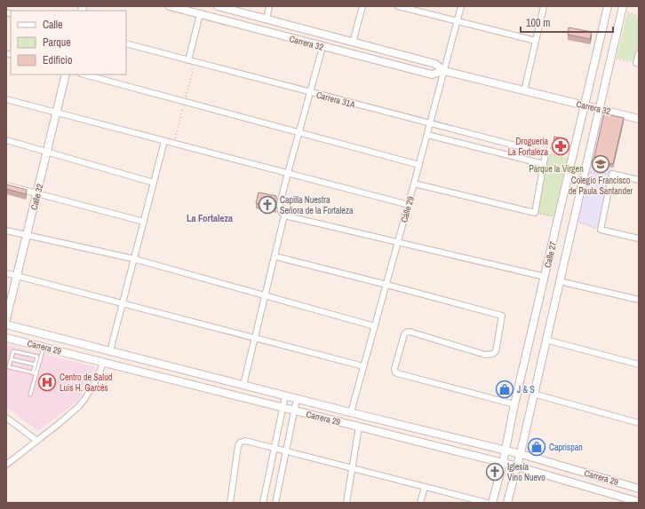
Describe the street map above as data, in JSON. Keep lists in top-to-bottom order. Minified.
{"streets":{"street":["Carrera 32","Carrera 31A","Calle 32","Calle 29","Calle 27","Carrera 29"]},"crossings":[["Carrera 32","Calle 29"],["Carrera 32","Calle 27"],["Carrera 31A","Calle 29"],["Calle 29","Carrera 29"],["Calle 27","Carrera 29"]],"districts":["La Fortaleza"],"parks":["Parque la Virgen"],"places":{"pharmacy":["Droguería La Fortaleza"],"school or university":["Colegio Francisco de Paula Santander"],"church":["Capilla Nuestra Señora de la Fortaleza","Iglesia Vino Nuevo"],"hospital":["Centro de Salud Luis H. Garcés"],"shop":["J & S","Caprispan"]},"legend":["Calle","Parque","Edificio"],"scale_bar":"100 m"}
